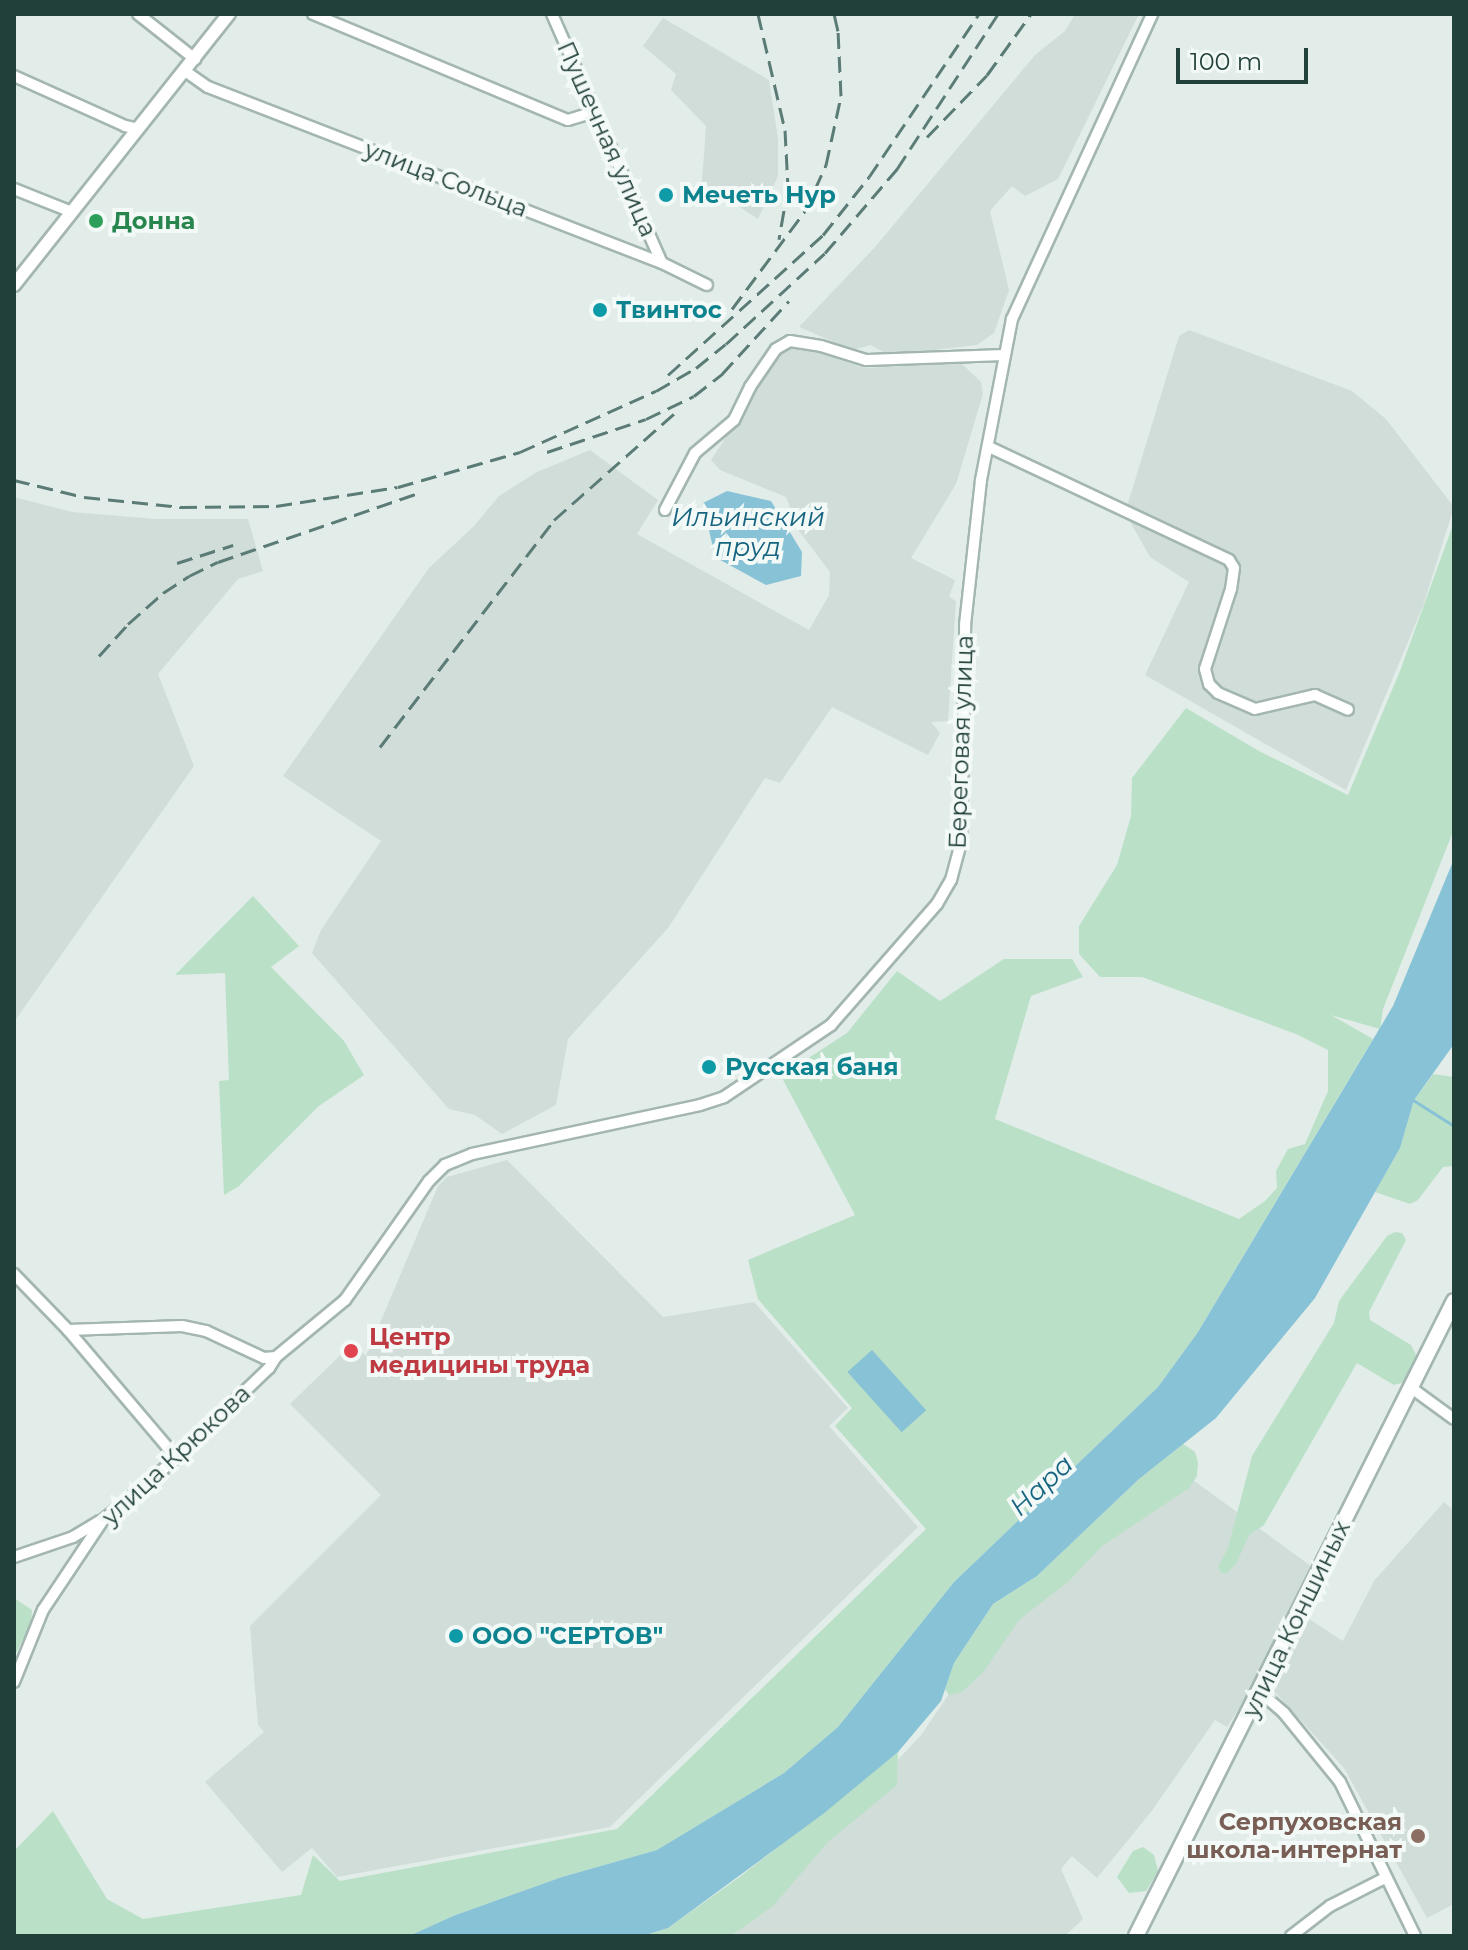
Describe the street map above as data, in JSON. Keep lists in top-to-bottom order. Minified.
{"streets":{"main road":["улица Коншиных"],"street":["Пушечная улица","улица Сольца","Береговая улица","улица Крюкова"]},"crossings":[["Пушечная улица","улица Сольца"],["Береговая улица","улица Крюкова"]],"water":["Ильинский пруд","Нара"],"places":["Мечеть Нур","Донна","Твинтос","Русская баня","Центр медицины труда","ООО \"СЕРТОВ\"","Серпуховская школа-интернат"],"scale_bar":"100 m"}
